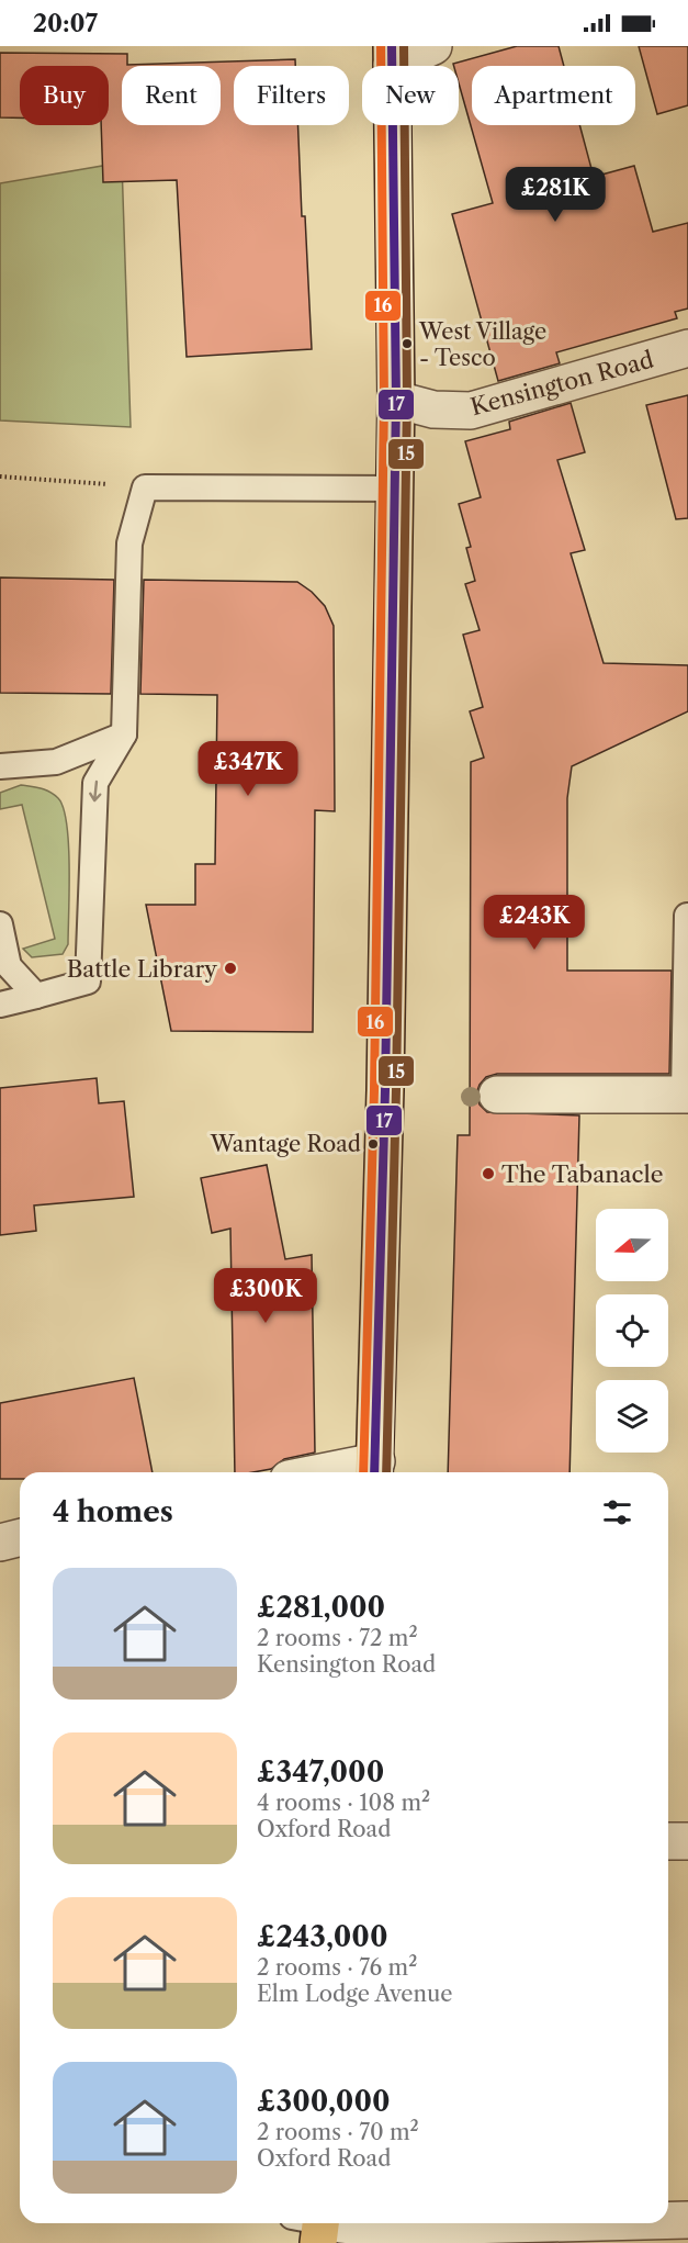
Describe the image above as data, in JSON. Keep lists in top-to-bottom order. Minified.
{"streets":{"street":["Kensington Road"]},"places":["West Village - Tesco","Battle Library","Wantage Road","The Tabanacle"],"lines":["transit line 17","transit line 15","transit line 16"],"north":"left","page":{"status":"20:07","chip":["Buy","Rent","Filters","New","Apartment"],"price":["£281K","£347K","£243K","£300K"],"heading":"4 homes","list":[{"name":"£281,000","note":"2 rooms · 72 m² · Kensington Road"},{"name":"£347,000","note":"4 rooms · 108 m² · Oxford Road"},{"name":"£243,000","note":"2 rooms · 76 m² · Elm Lodge Avenue"},{"name":"£300,000","note":"2 rooms · 70 m² · Oxford Road"}]}}
